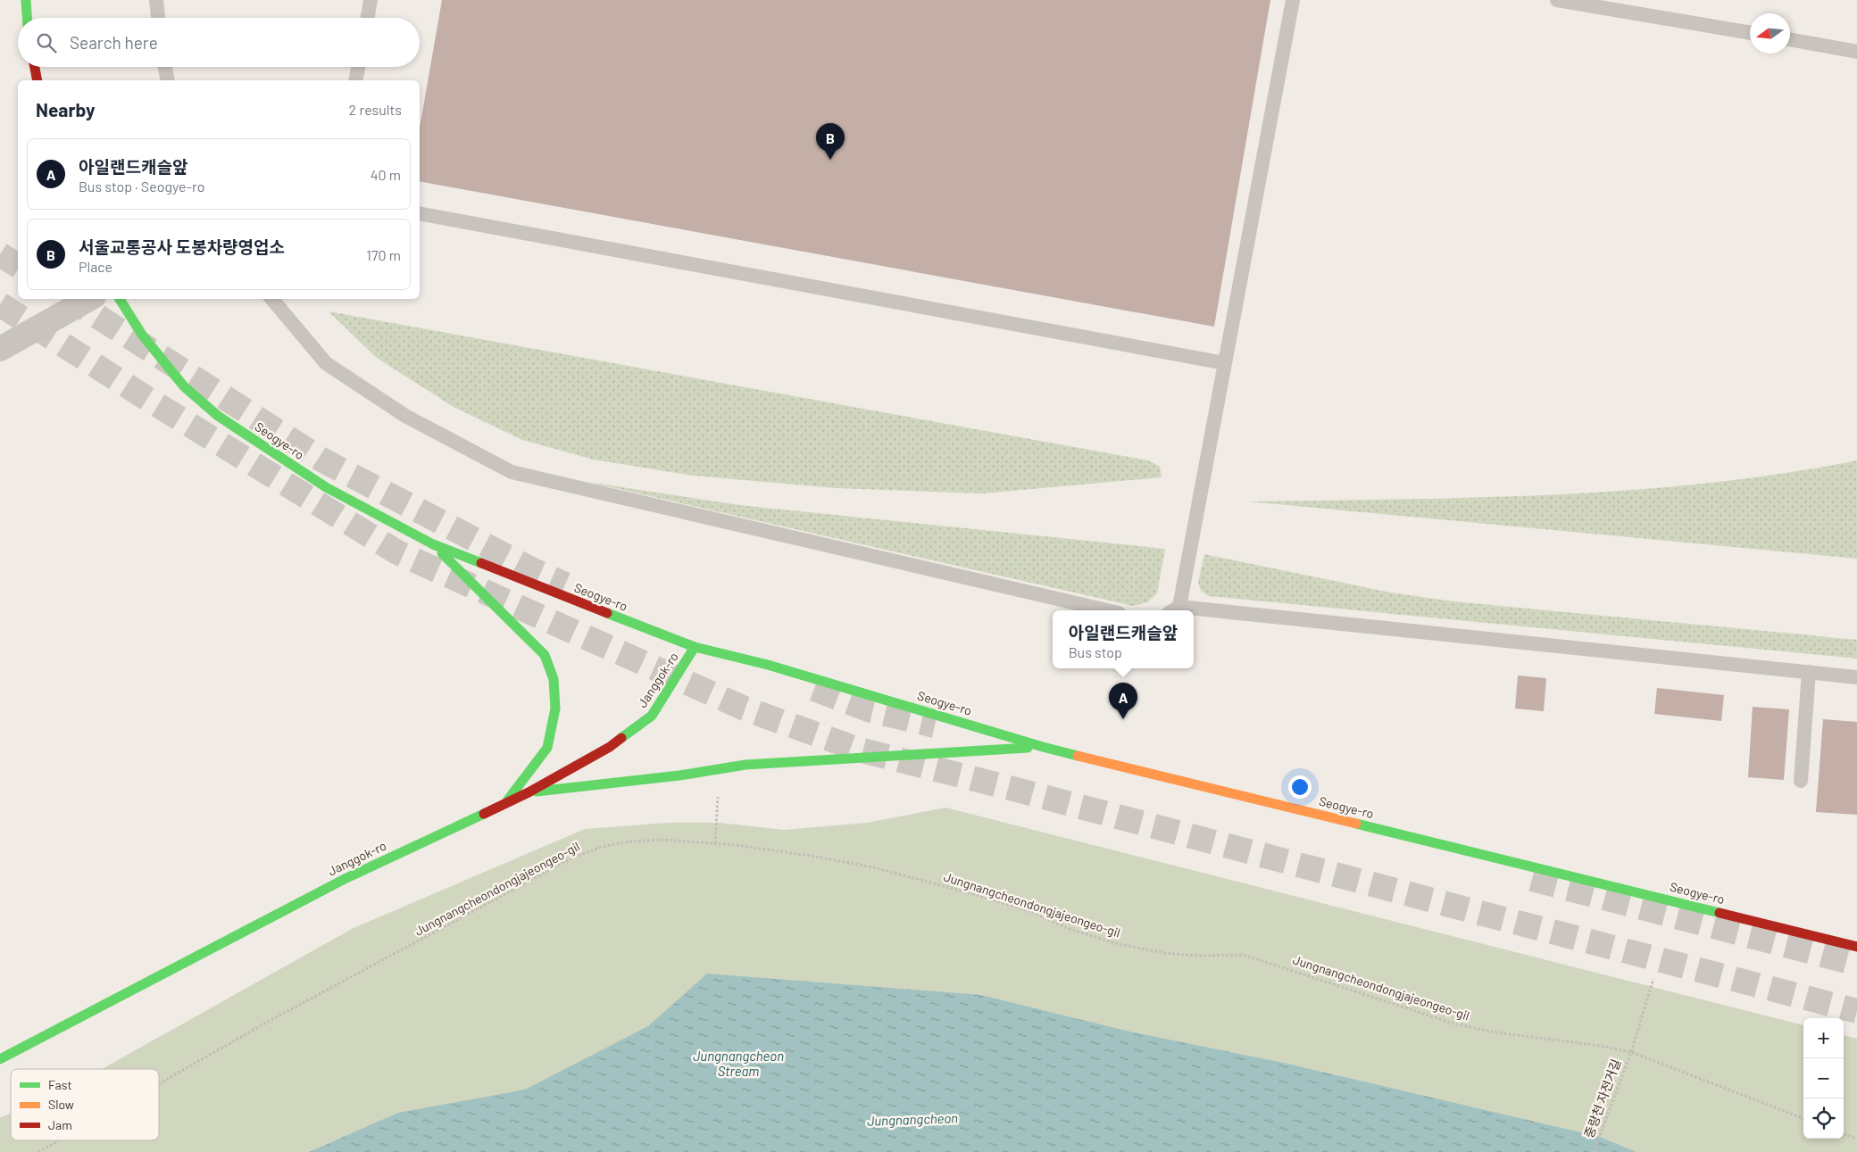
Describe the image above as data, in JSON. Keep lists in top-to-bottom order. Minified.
{"streets":{"main road":["Seogye-ro","Janggok-ro"],"path":["Jungnangcheondongjajeongeo-gil","중랑천 자전거길"]},"crossings":[["Seogye-ro","Janggok-ro"],["Jungnangcheondongjajeongeo-gil","중랑천 자전거길"]],"water":["Jungnangcheon Stream","Jungnangcheon"],"legend":["Fast","Slow","Jam"],"north":"left","page":{"search":"Search here","heading":["Nearby","2 results"],"pins":["B","A"],"list":[{"mark":"A","name":"아일랜드캐슬앞","note":"Bus stop · Seogye-ro","value":"40 m"},{"mark":"B","name":"서울교통공사 도봉차량영업소","note":"Place","value":"170 m"}],"popup":["아일랜드캐슬앞","Bus stop"],"map_buttons":["+","−"]}}
